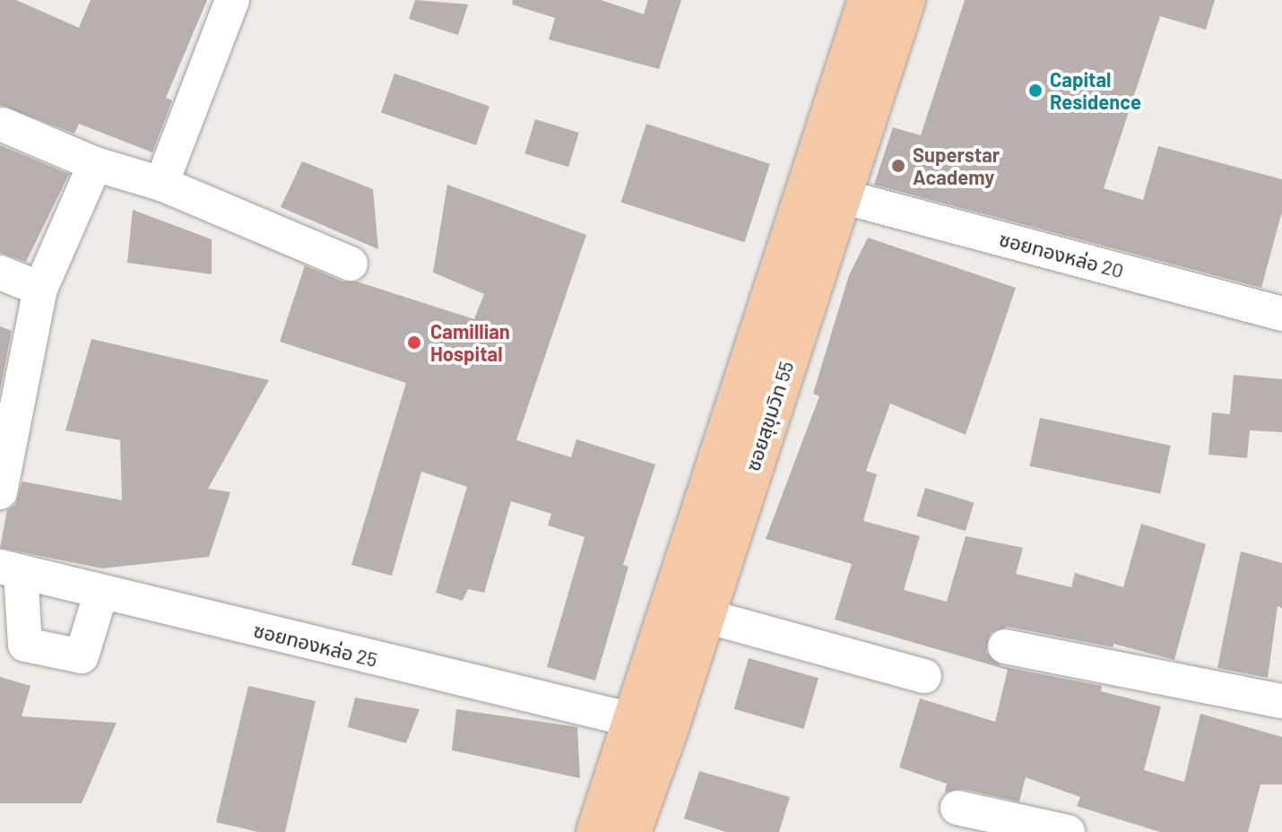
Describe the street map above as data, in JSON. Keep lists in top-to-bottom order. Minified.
{"streets":{"main road":["ซอยสุขุมวิท 55"],"street":["ซอยทองหล่อ 20","ซอยทองหล่อ 25"]},"crossings":[["ซอยทองหล่อ 20","ซอยสุขุมวิท 55"],["ซอยสุขุมวิท 55","ซอยทองหล่อ 25"]],"places":["Capital Residence","Superstar Academy","Camillian Hospital"]}
